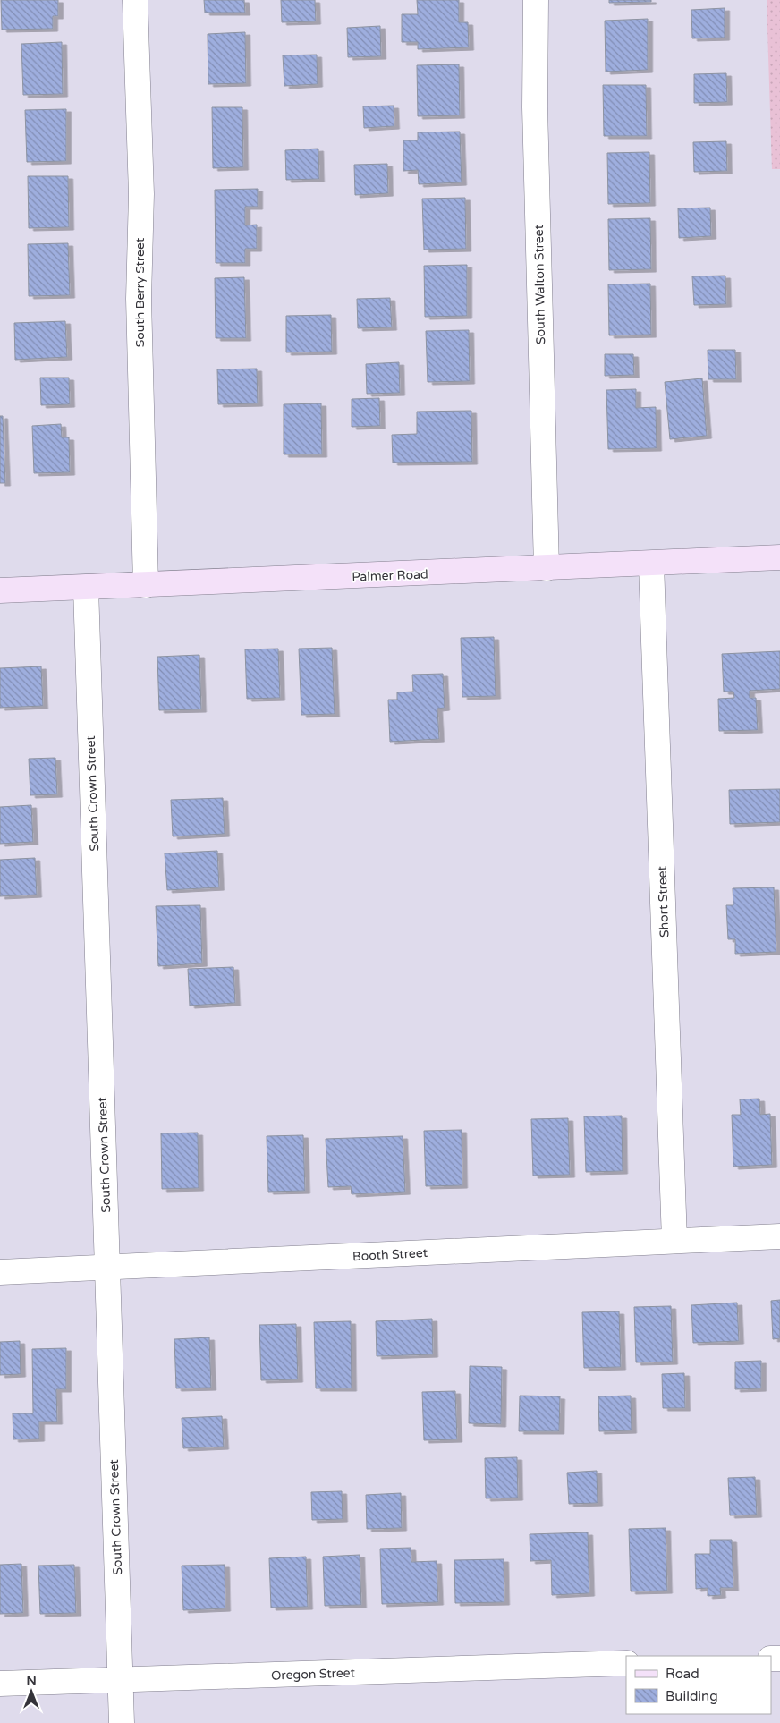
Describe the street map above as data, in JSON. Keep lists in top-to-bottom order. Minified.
{"streets":{"street":["South Walton Street","South Berry Street","Palmer Road","South Crown Street","Short Street","Booth Street","Oregon Street"]},"crossings":[["South Walton Street","Palmer Road"],["South Berry Street","Palmer Road"],["Palmer Road","South Crown Street"],["Palmer Road","Short Street"],["South Crown Street","Booth Street"],["South Crown Street","Oregon Street"],["Short Street","Booth Street"]],"legend":["Road","Building"],"north":"top"}
